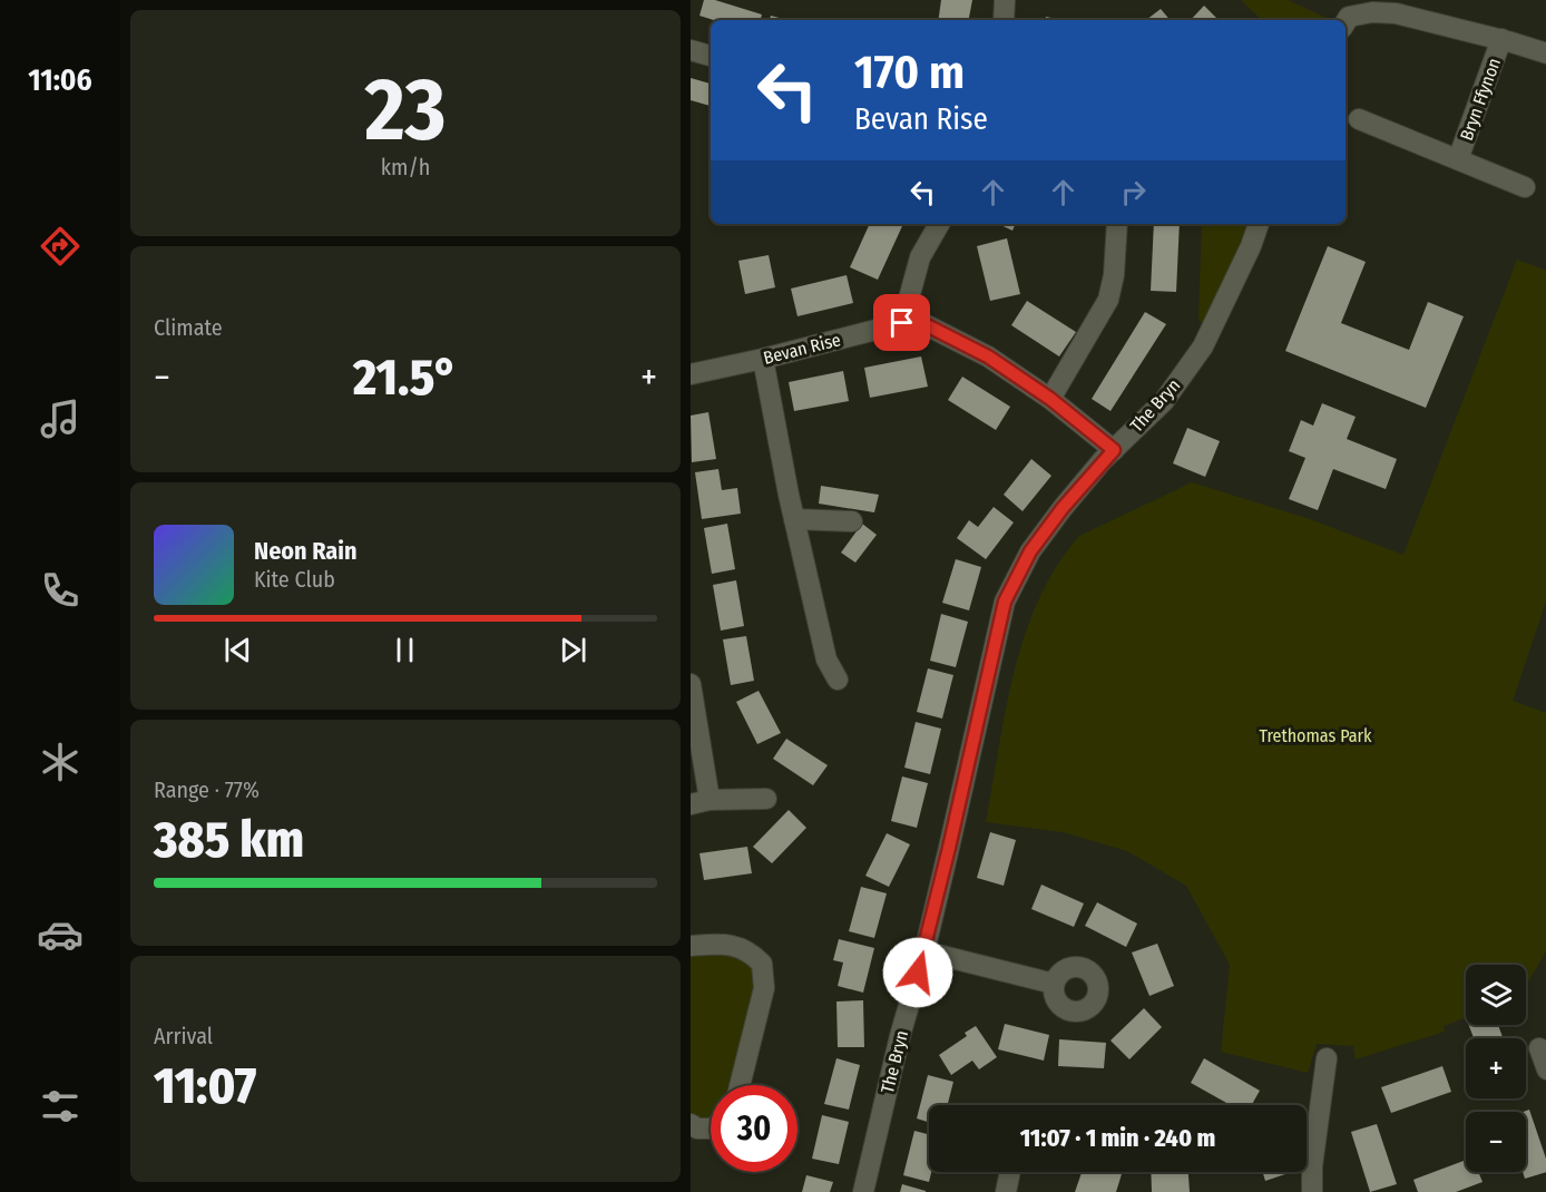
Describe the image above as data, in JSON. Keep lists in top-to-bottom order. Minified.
{"streets":{"street":["Bryn Ffynon","Bevan Rise","The Bryn"]},"crossings":[["Bevan Rise","The Bryn"]],"parks":["Trethomas Park"],"page":{"tabs":"11:06","tile":[["23","km/h"],"Climate",["Range · 77%","385 km"],["Arrival","11:07"]],"turn":["170 m","Bevan Rise"],"heat":["−","21.5°","+"],"song":["Neon Rain","Kite Club"],"map_buttons":["+","−"],"limit":"30","trip":"11:07 · 1 min · 240 m"}}
